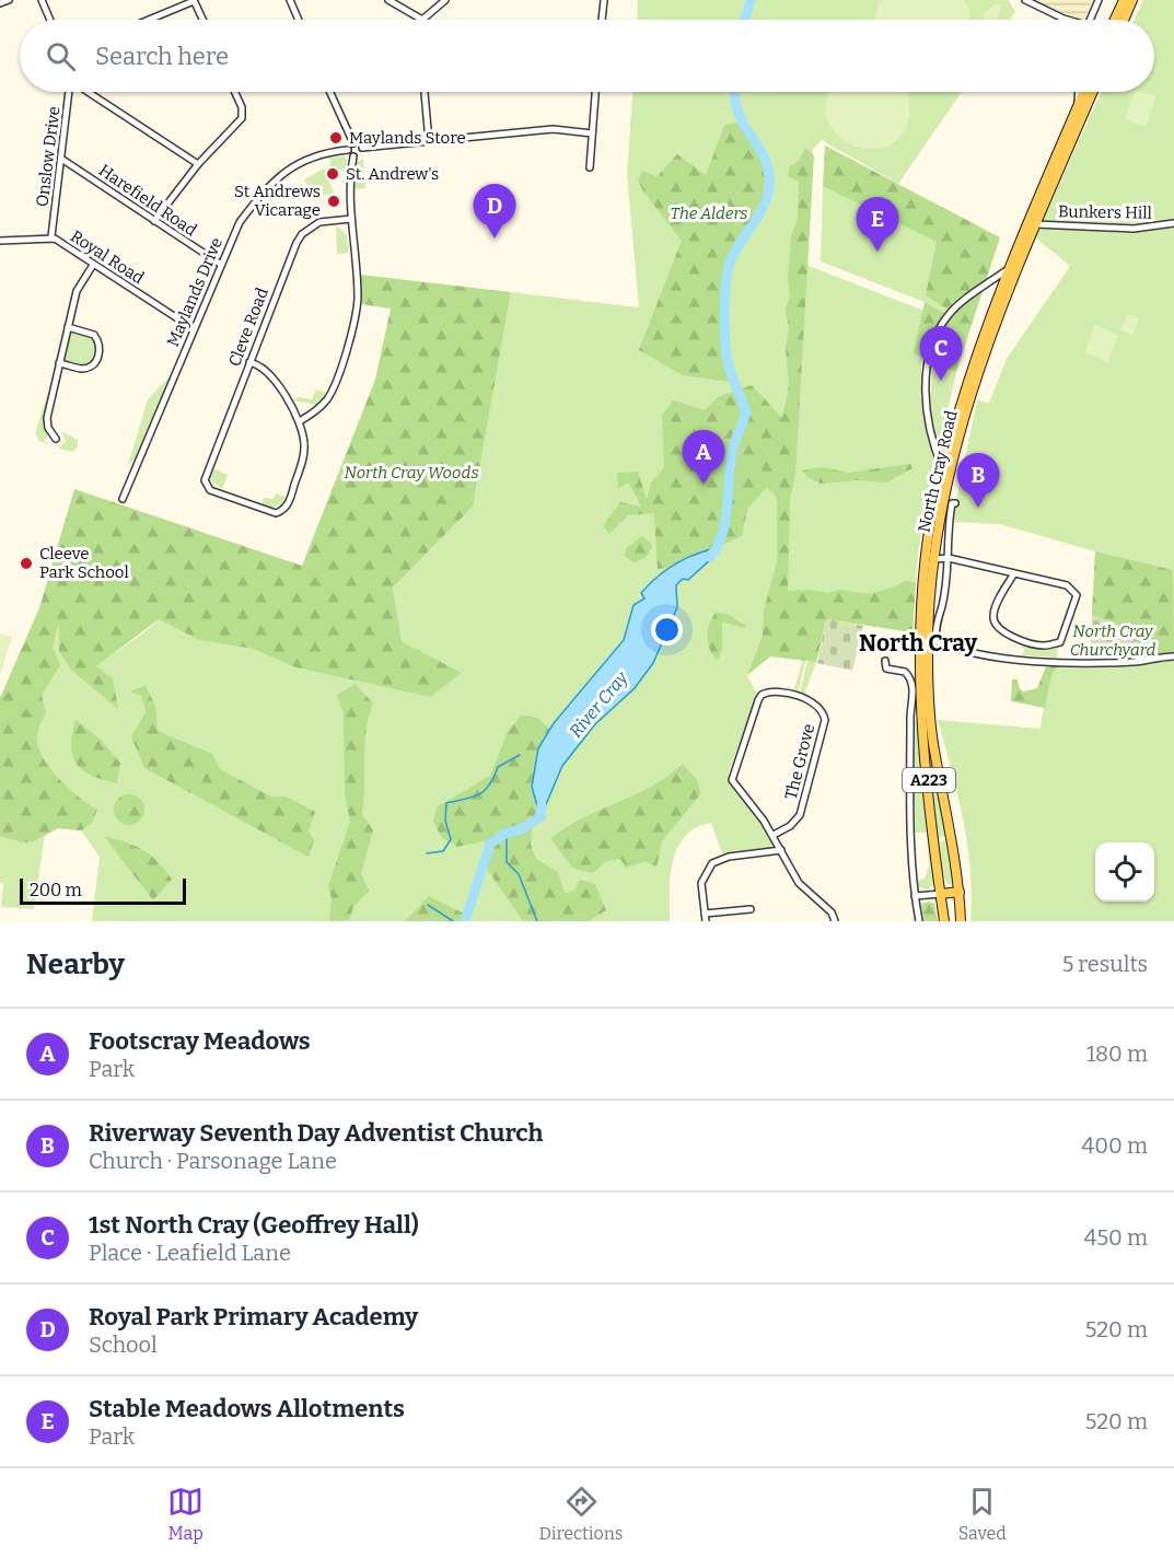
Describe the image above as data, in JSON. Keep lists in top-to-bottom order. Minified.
{"streets":{"main road":["North Cray Road","A223"],"street":["Onslow Drive","Harefield Road","Bunkers Hill","Royal Road","Maylands Drive","Cleve Road","The Grove"]},"crossings":[["Onslow Drive","Harefield Road"],["Onslow Drive","Royal Road"],["Harefield Road","Maylands Drive"],["Bunkers Hill","North Cray Road"],["Royal Road","Maylands Drive"]],"districts":["North Cray"],"water":["River Cray"],"parks":["The Alders","North Cray Woods","North Cray Churchyard"],"places":["Maylands Store","St. Andrew's","St Andrews Vicarage","Cleeve Park School"],"scale_bar":"200 m","page":{"search":"Search here","pins":["D","E","C","A","B"],"scale":"200 m","heading":["Nearby","5 results"],"list":[{"mark":"A","name":"Footscray Meadows","note":"Park","value":"180 m"},{"mark":"B","name":"Riverway Seventh Day Adventist Church","note":"Church · Parsonage Lane","value":"400 m"},{"mark":"C","name":"1st North Cray (Geoffrey Hall)","note":"Place · Leafield Lane","value":"450 m"},{"mark":"D","name":"Royal Park Primary Academy","note":"School","value":"520 m"},{"mark":"E","name":"Stable Meadows Allotments","note":"Park","value":"520 m"}],"nav":["Map","Directions","Saved"]}}
